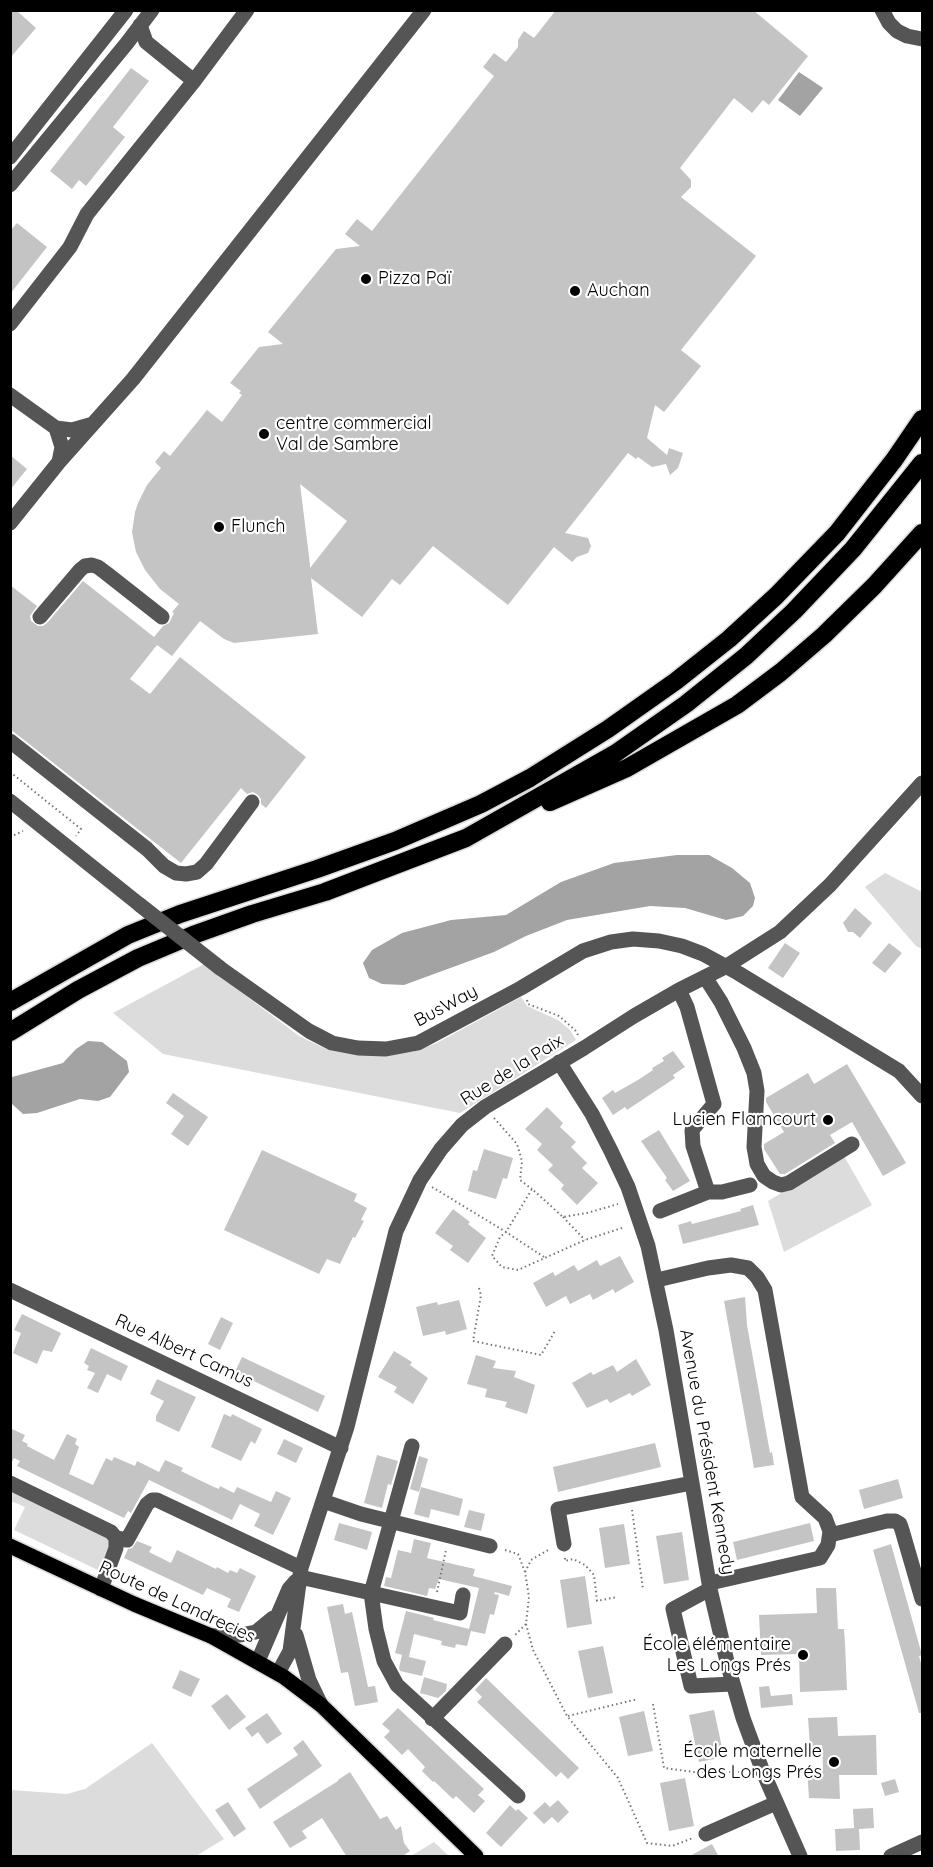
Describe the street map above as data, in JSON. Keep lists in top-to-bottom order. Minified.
{"streets":{"main road":["Route de Landrecies"],"street":["BusWay","Rue de la Paix","Rue Albert Camus","Avenue du Président Kennedy"]},"crossings":[["BusWay","Rue de la Paix"],["Rue de la Paix","Rue Albert Camus"],["Rue de la Paix","Avenue du Président Kennedy"],["Rue de la Paix","Route de Landrecies"]],"places":["Pizza Paï","Auchan","centre commercial Val de Sambre","Flunch","Lucien Flamcourt","École élémentaire Les Longs Prés","École maternelle des Longs Prés"]}
